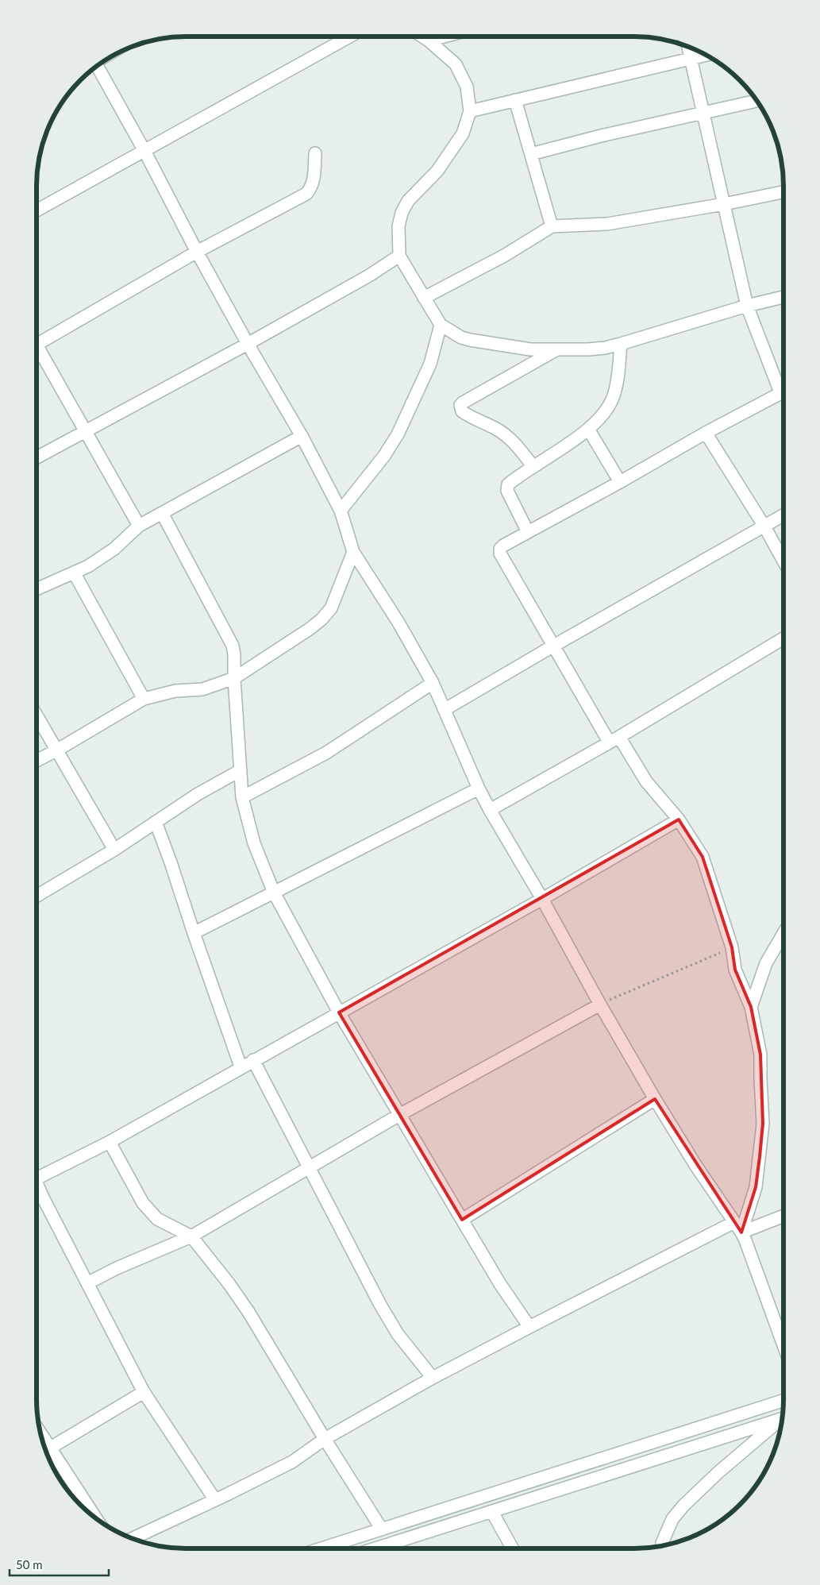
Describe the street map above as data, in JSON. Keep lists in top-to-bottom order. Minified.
{"scale_bar":"50 m"}
